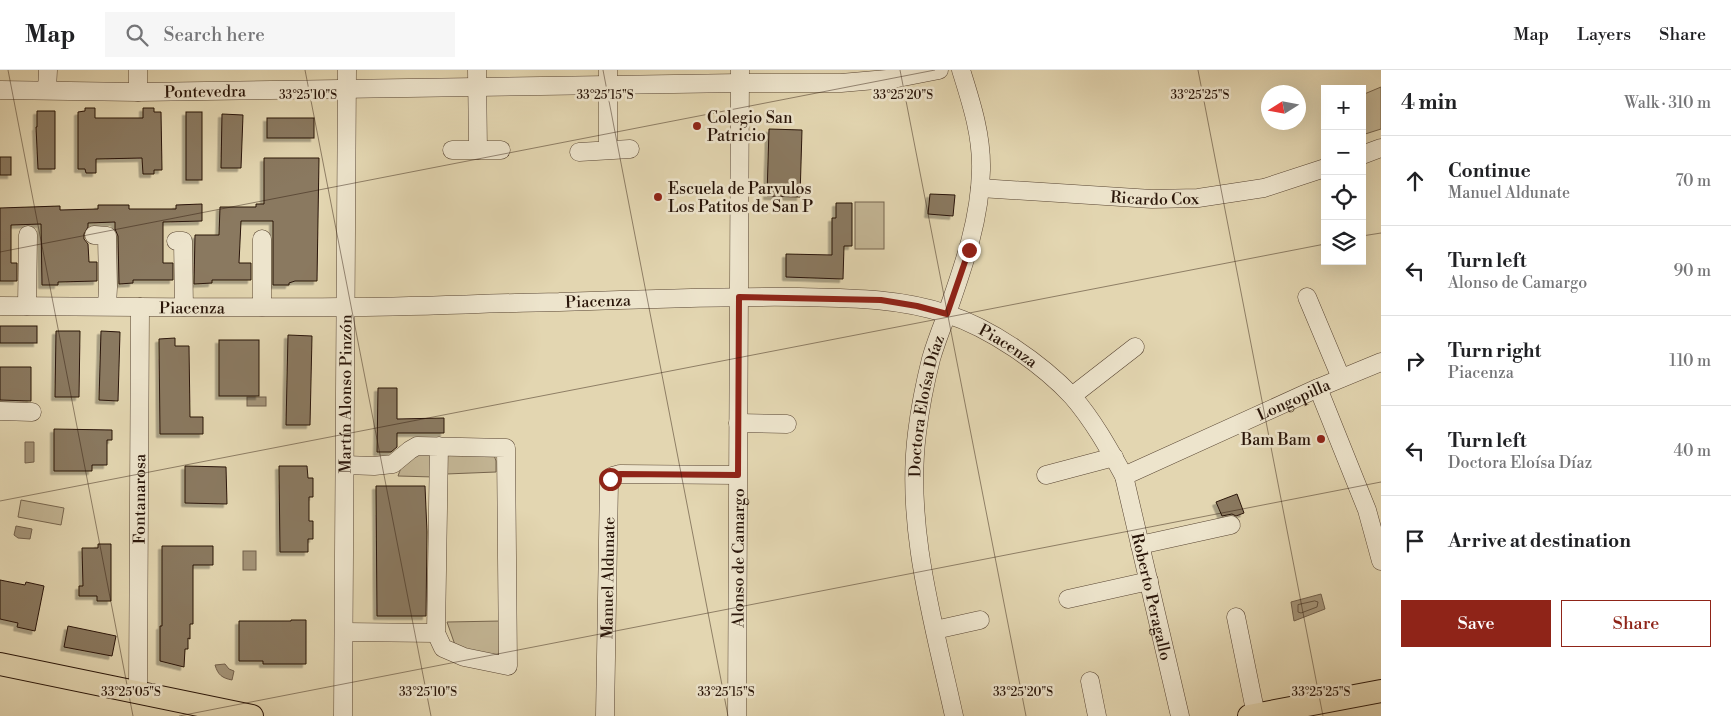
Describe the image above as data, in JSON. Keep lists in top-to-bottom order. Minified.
{"streets":{"street":["Pontevedra","Ricardo Cox","Piacenza","Martín Alonso Pinzón","Longopilla","Doctora Eloísa Díaz","Fontanarosa","Alonso de Camargo","Manuel Aldunate","Roberto Peragallo"]},"crossings":[["Pontevedra","Martín Alonso Pinzón"],["Pontevedra","Alonso de Camargo"],["Ricardo Cox","Doctora Eloísa Díaz"],["Piacenza","Martín Alonso Pinzón"],["Piacenza","Longopilla"],["Piacenza","Doctora Eloísa Díaz"],["Piacenza","Fontanarosa"],["Piacenza","Alonso de Camargo"],["Piacenza","Roberto Peragallo"],["Longopilla","Roberto Peragallo"],["Alonso de Camargo","Manuel Aldunate"]],"places":["Colegio San Patricio","Escuela de Parvulos Los Patitos de San P","Bam Bam"],"north":"left","page":{"header":"Map","search":"Search here","nav":["Map","Layers","Share"],"heading":["4 min","Walk · 310 m"],"map_buttons":["+","−"],"list":[["Continue","Manuel Aldunate","70 m"],["Turn left","Alonso de Camargo","90 m"],["Turn right","Piacenza","110 m"],["Turn left","Doctora Eloísa Díaz","40 m"],"Arrive at destination"],"buttons":["Save","Share"]},"coordinates":["33°25'10\"S","33°25'15\"S","33°25'20\"S","33°25'25\"S","33°25'05\"S"]}
